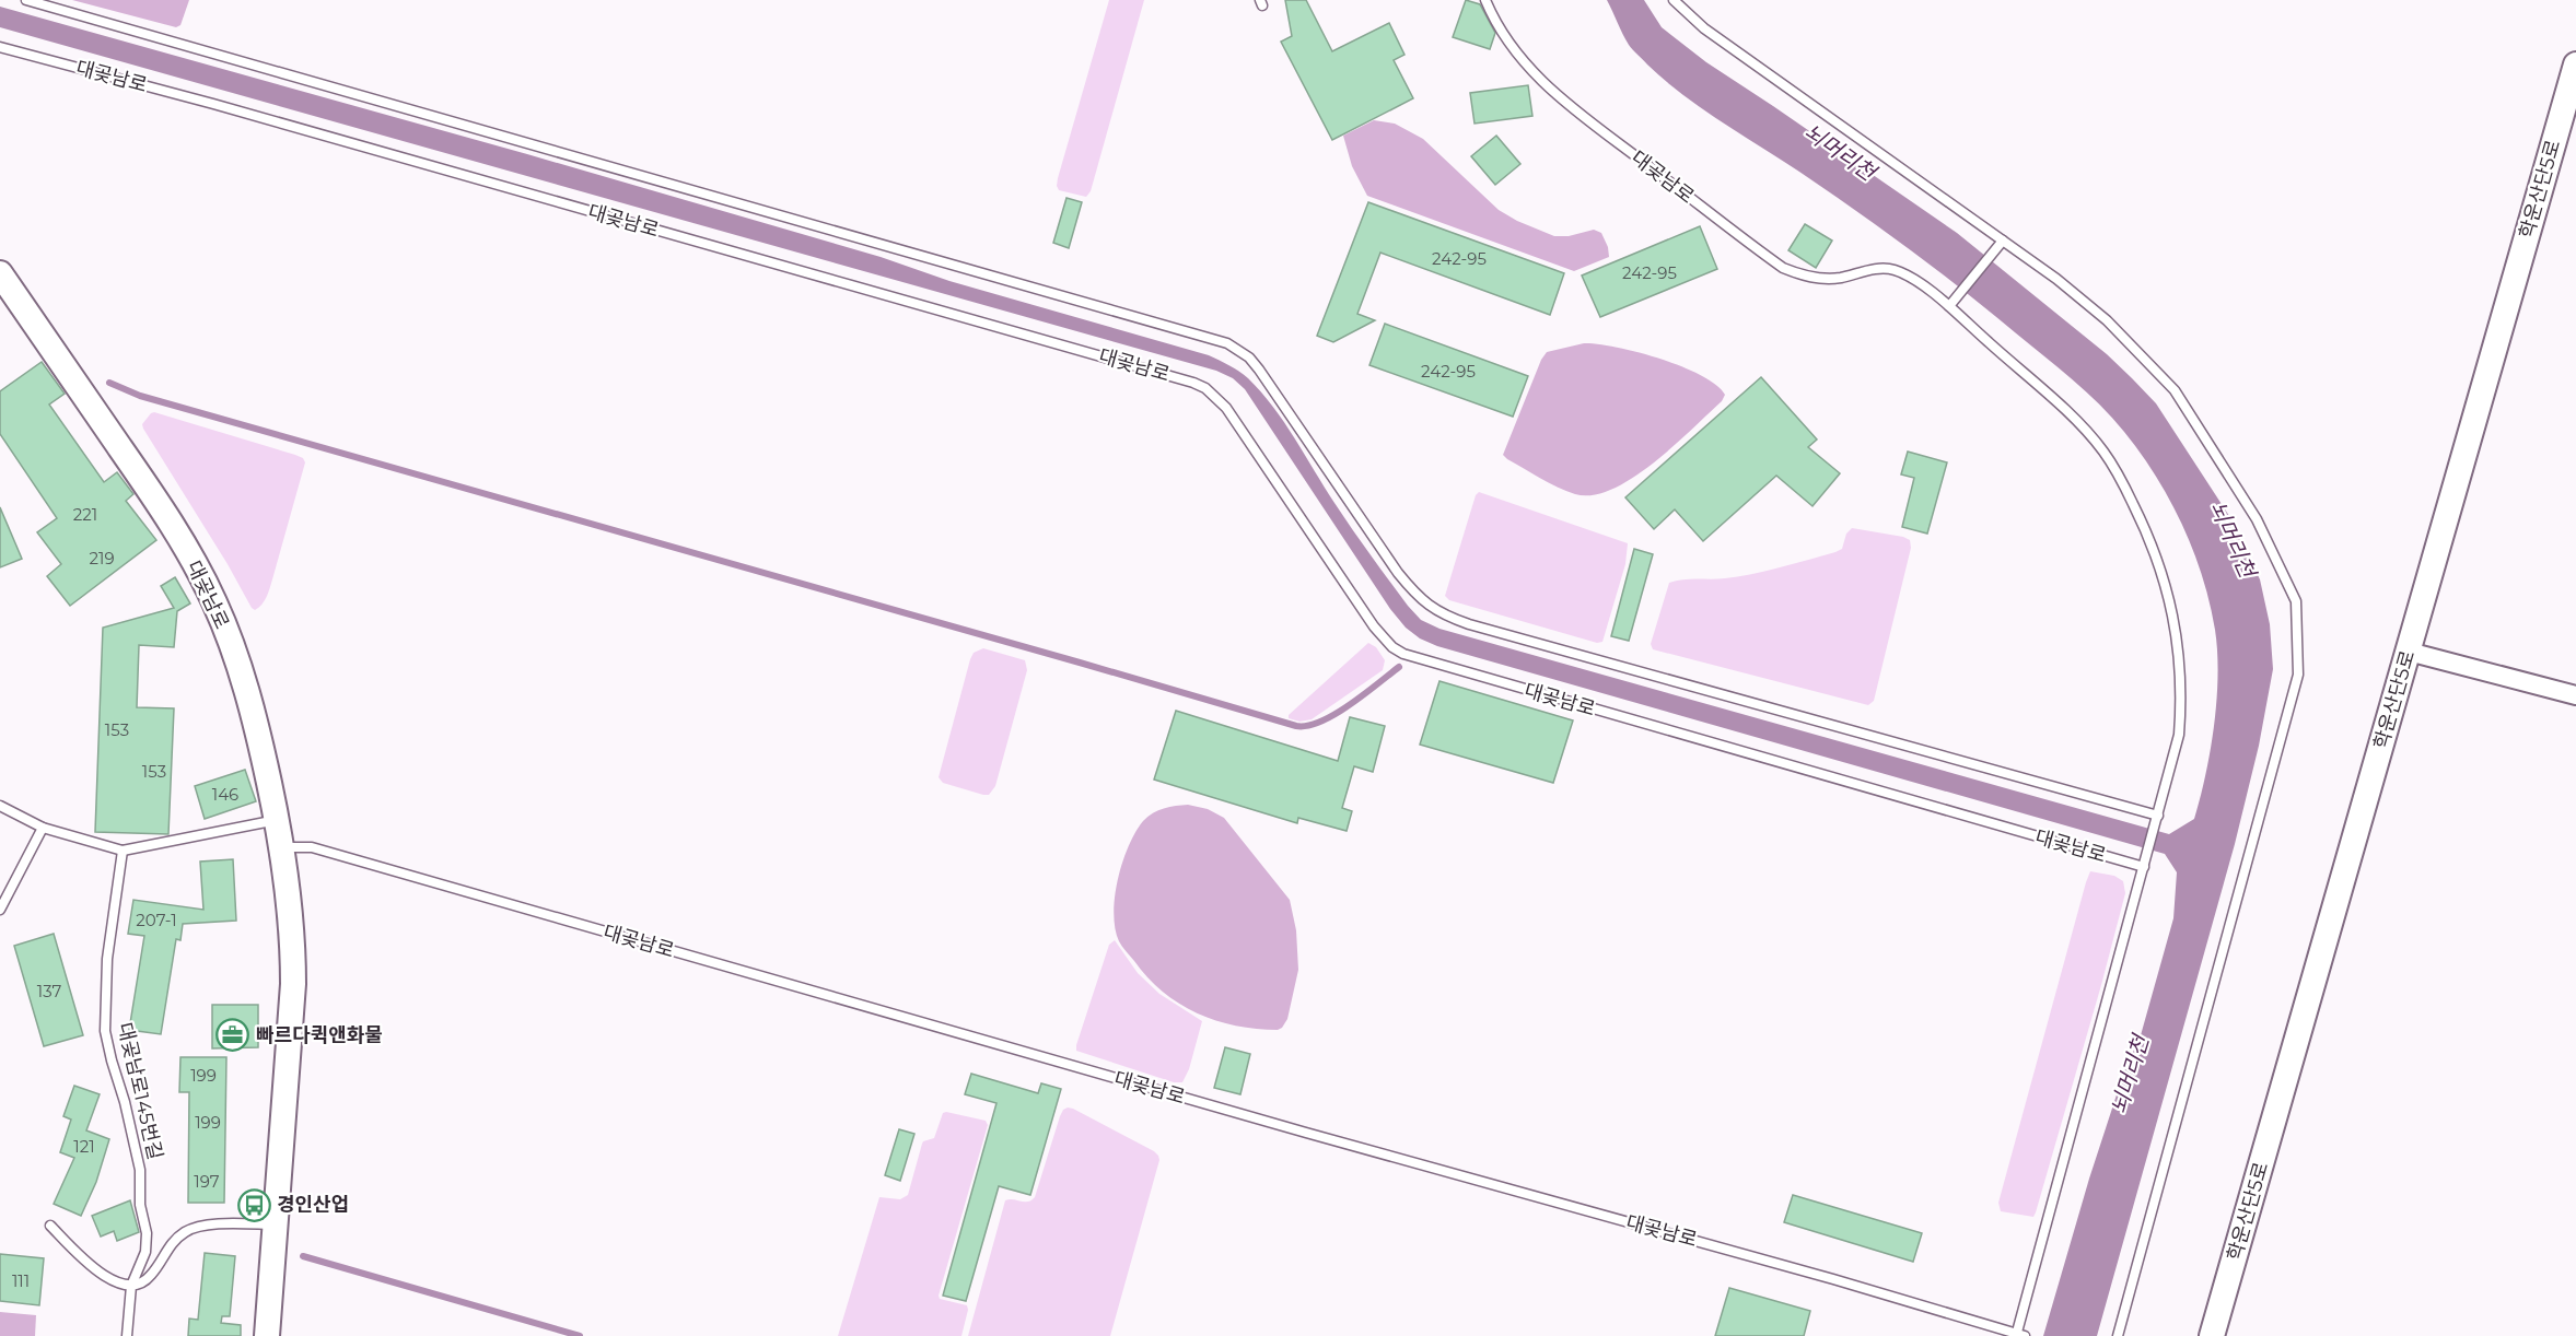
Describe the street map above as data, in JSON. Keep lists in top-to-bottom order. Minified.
{"streets":{"street":["대곶남로","학운산단5로"],"lane":["대곶남로145번길"]},"water":["뇌머리천"],"places":{"office":["빠르다퀵앤화물"],"bus stop":["경인산업"]},"house_numbers":["242-95","242-95","242-95","221","219","153","153","146","207-1","137","199","199","121","197","111"]}
